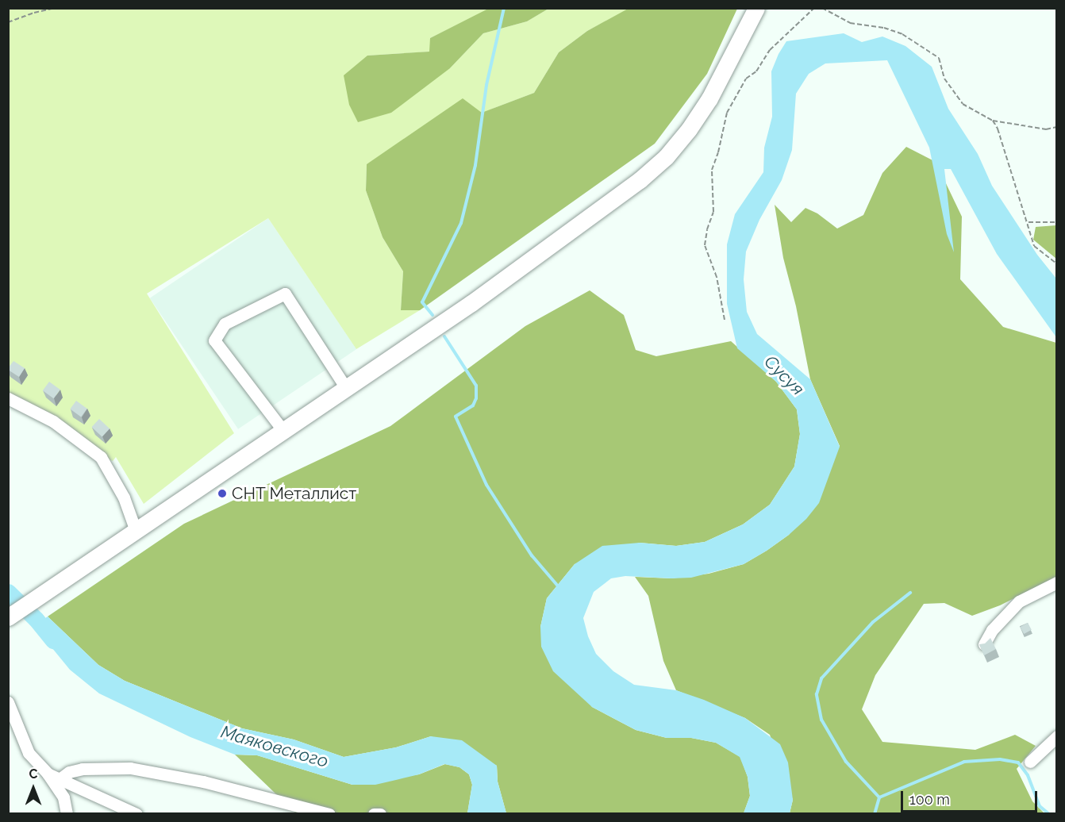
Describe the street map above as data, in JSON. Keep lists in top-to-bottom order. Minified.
{"water":["Сусуя","Маяковского"],"places":["СНТ Металлист"],"scale_bar":"100 m","north":"top"}
